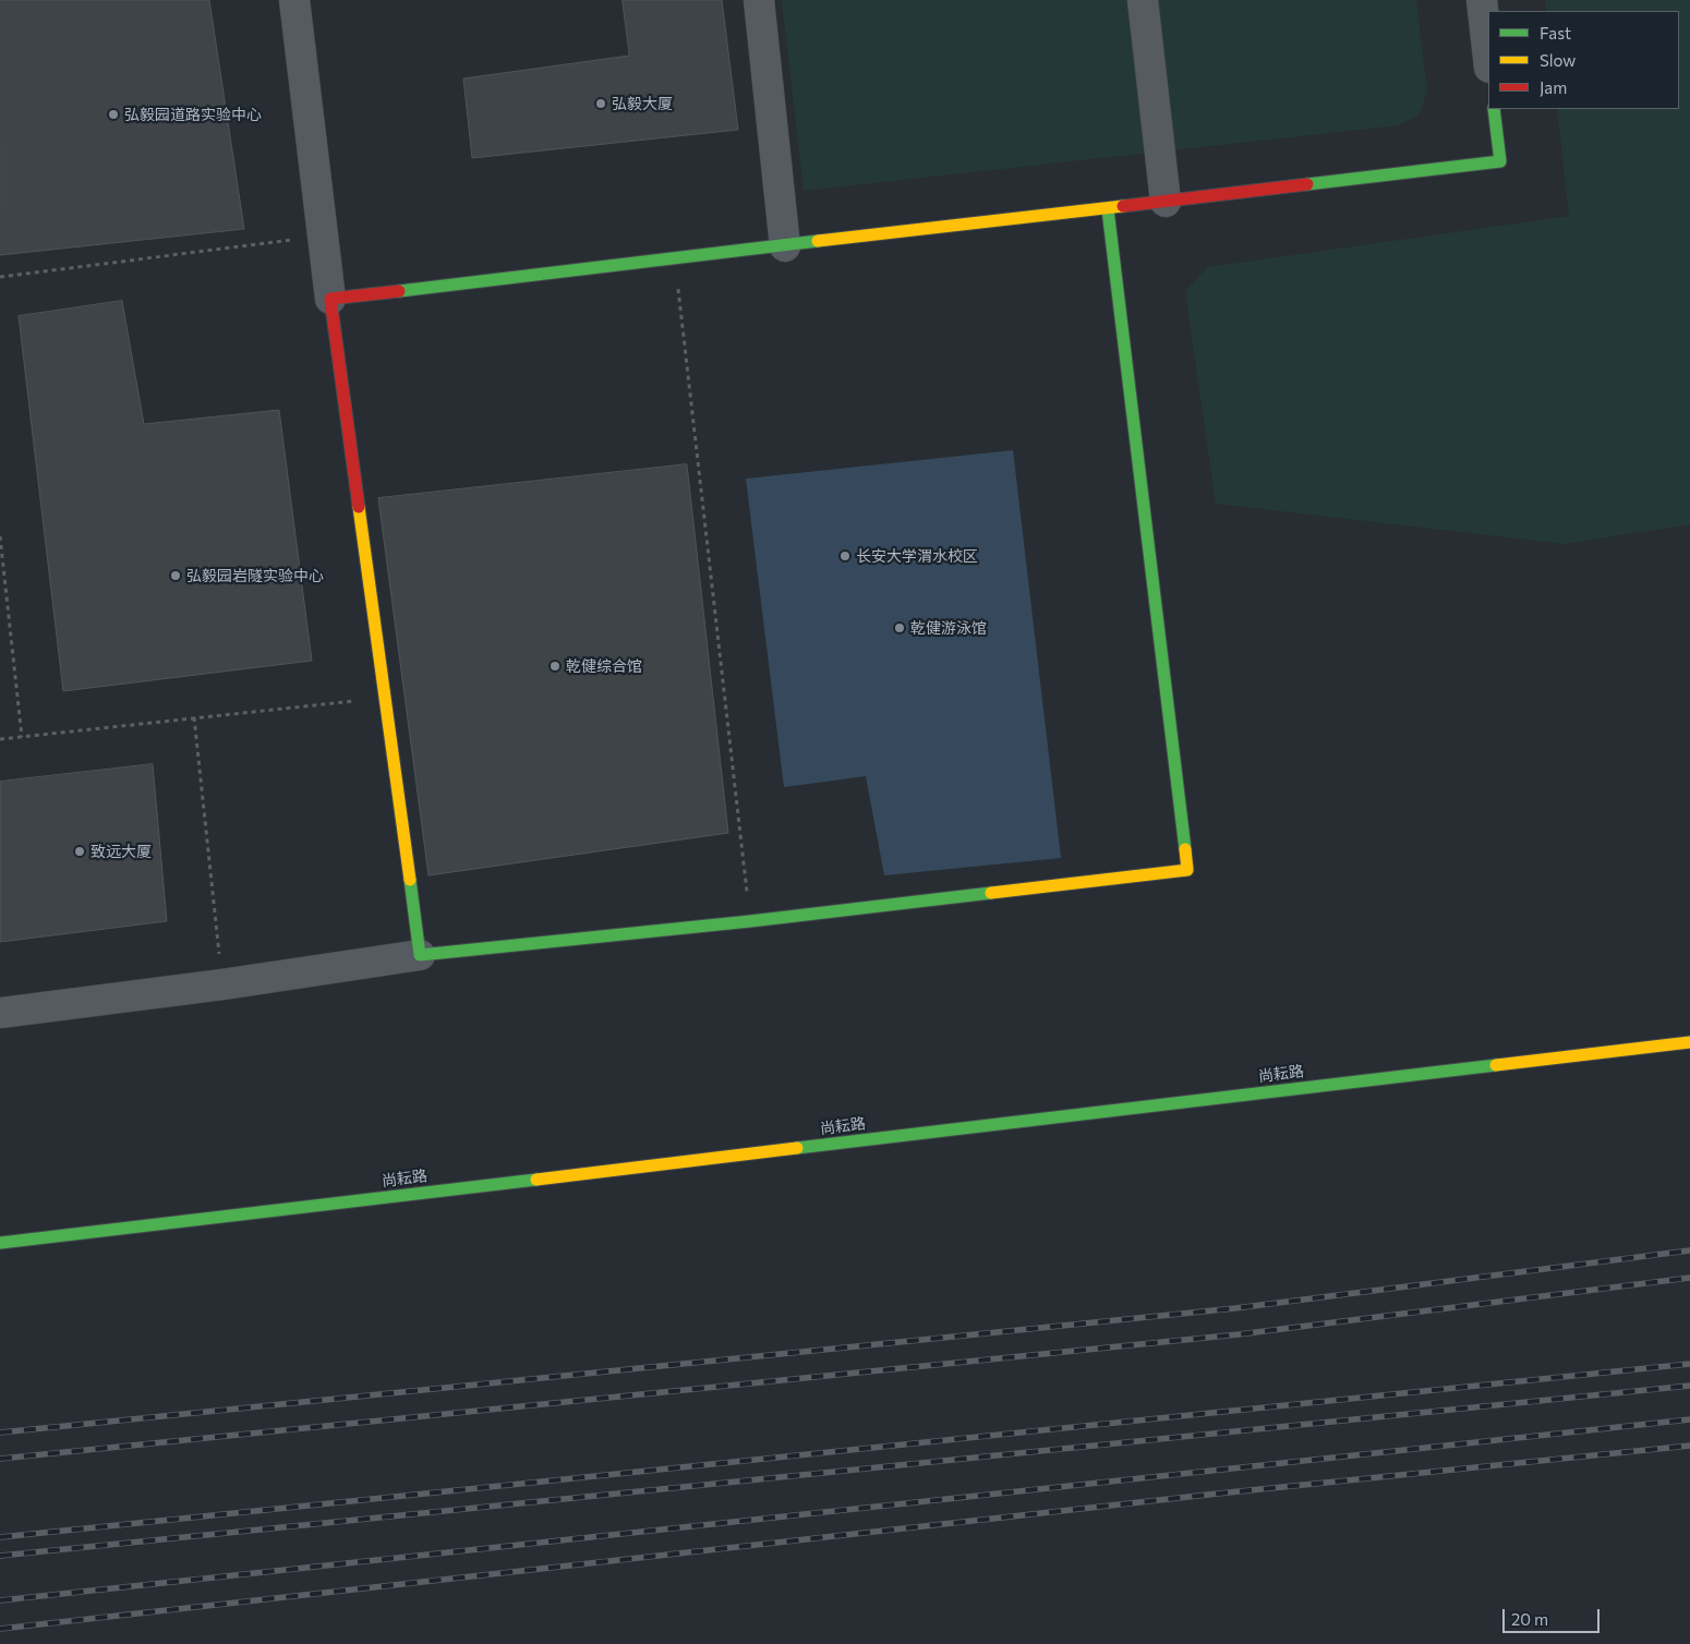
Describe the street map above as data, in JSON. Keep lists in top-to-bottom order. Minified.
{"streets":{"street":["尚耘路"]},"places":["弘毅大厦","弘毅园道路实验中心","长安大学渭水校区","弘毅园岩隧实验中心","乾健游泳馆","乾健综合馆","致远大厦"],"legend":["Fast","Slow","Jam"],"scale_bar":"20 m"}
